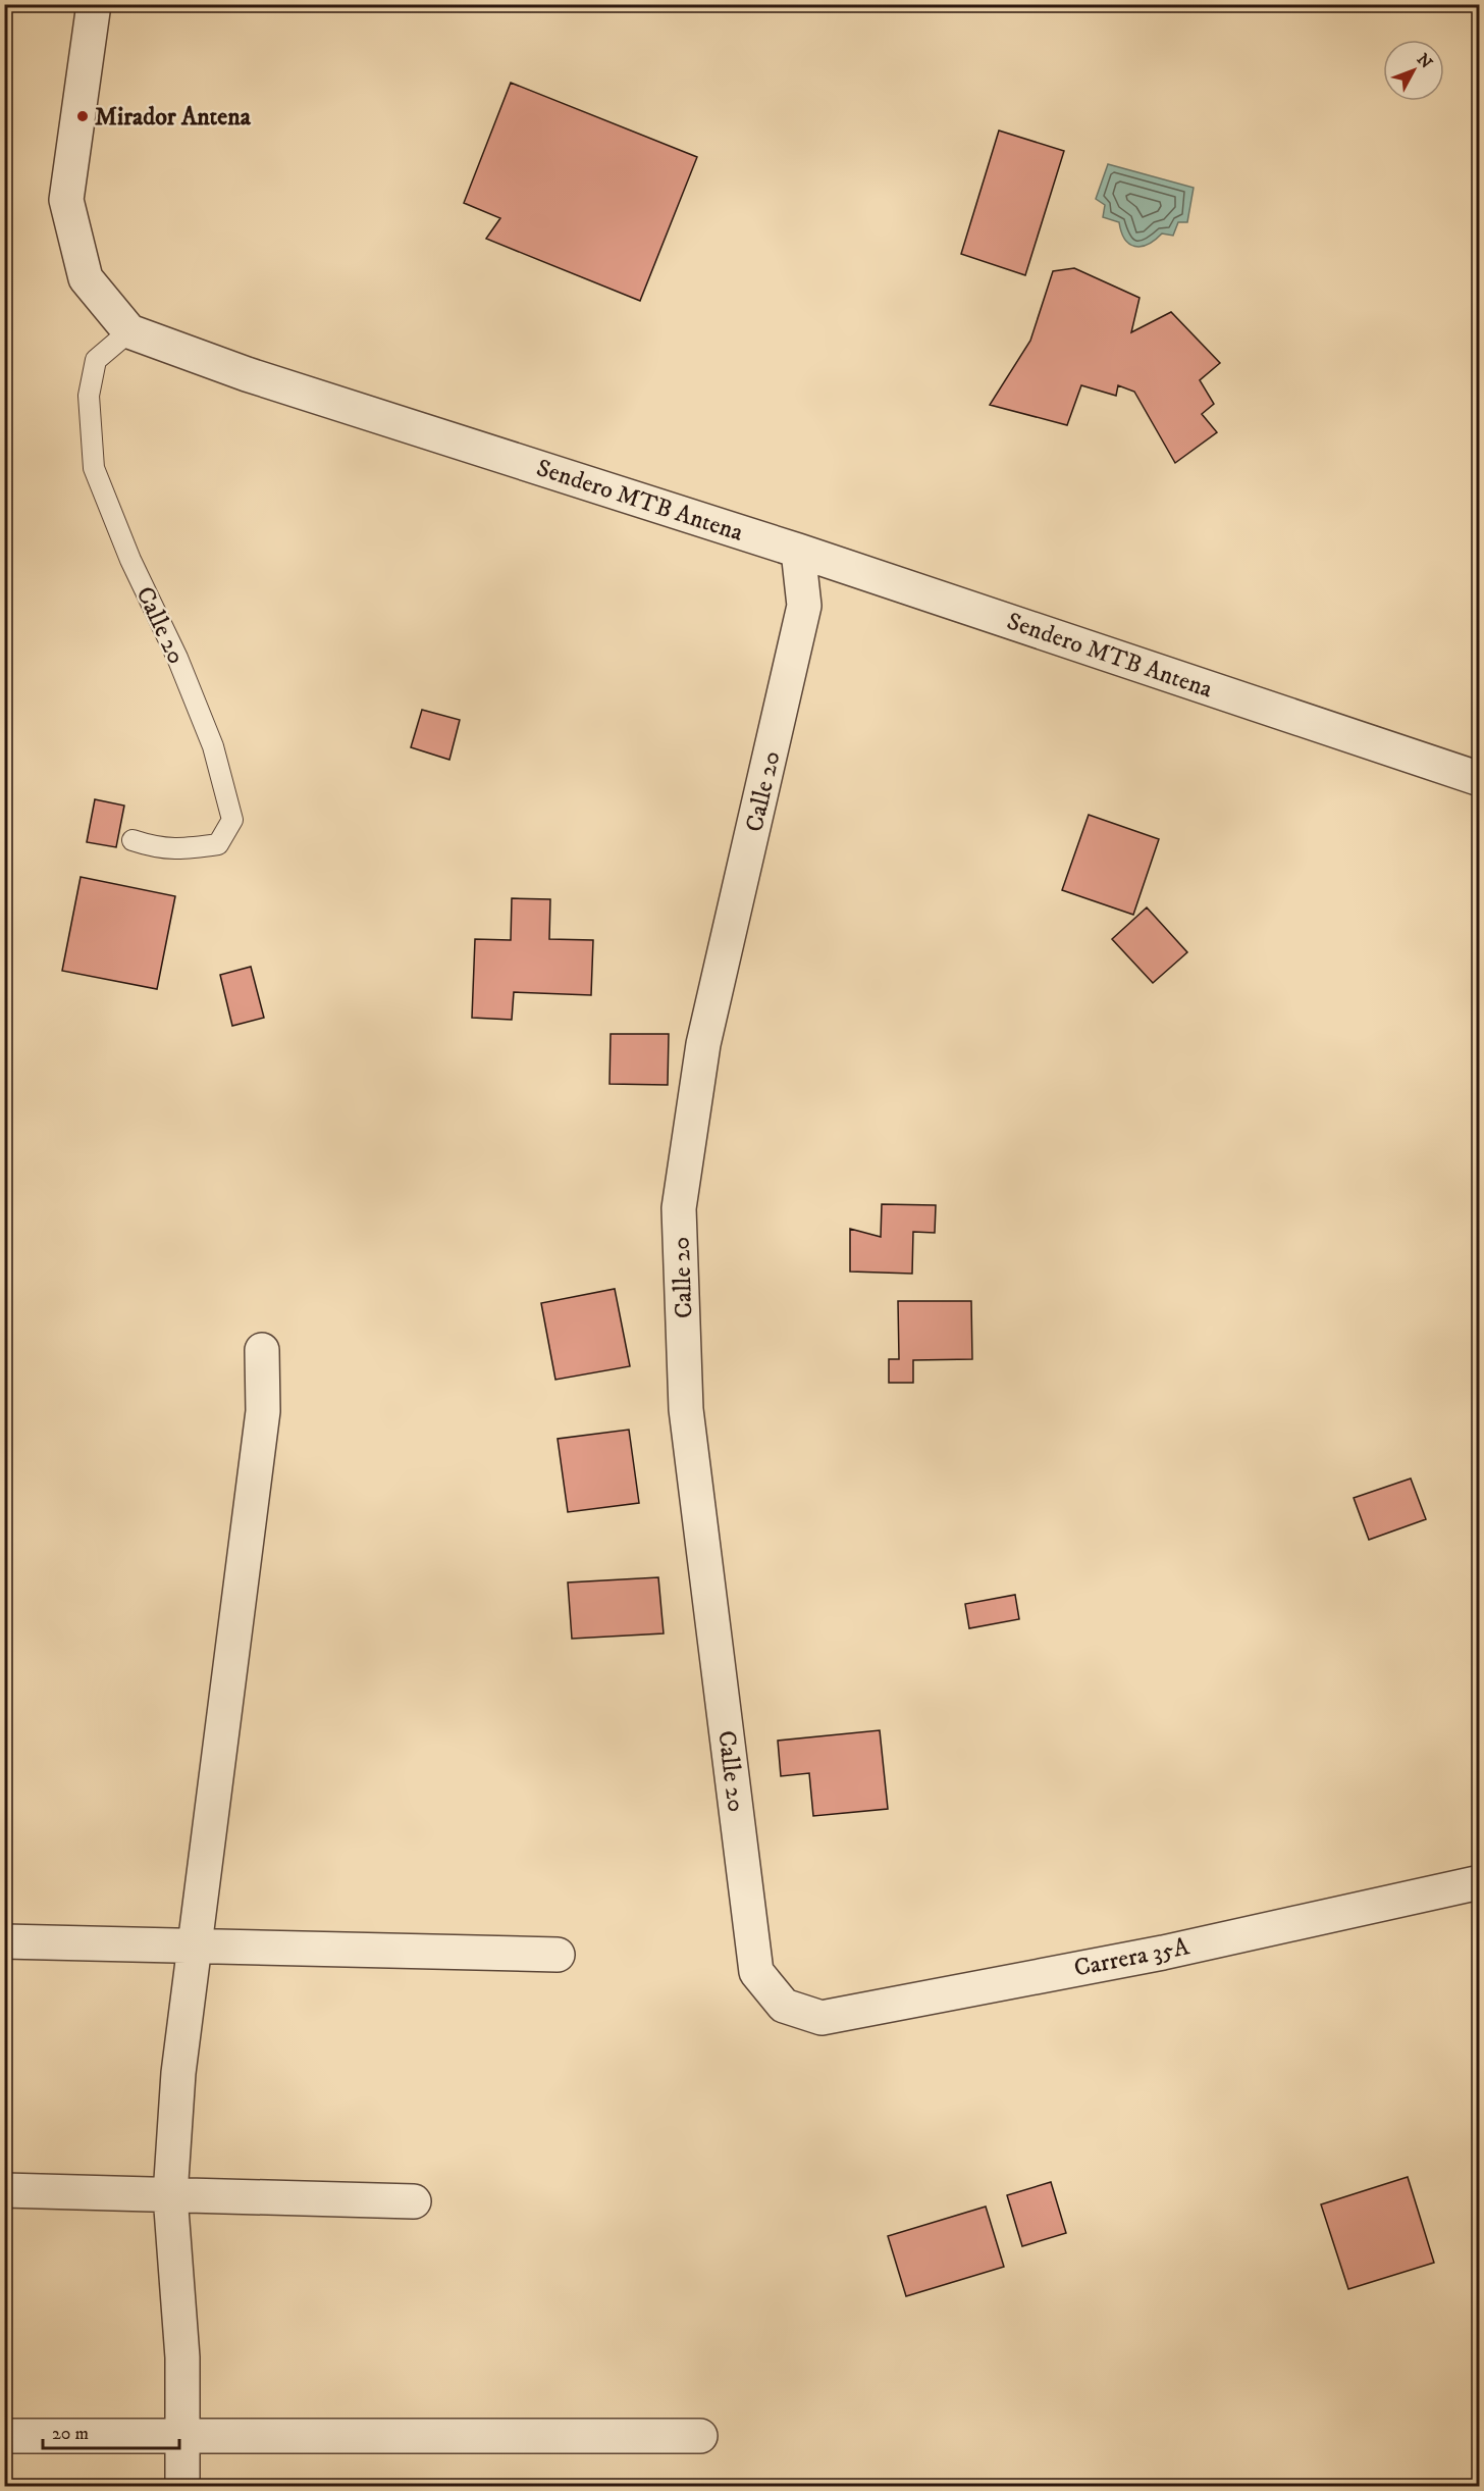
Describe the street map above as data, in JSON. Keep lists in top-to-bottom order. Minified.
{"streets":{"street":["Sendero MTB Antena","Calle 20","Carrera 35A"]},"crossings":[["Sendero MTB Antena","Calle 20"],["Calle 20","Carrera 35A"]],"places":["Mirador Antena"],"scale_bar":"20 m","north":"top right"}
